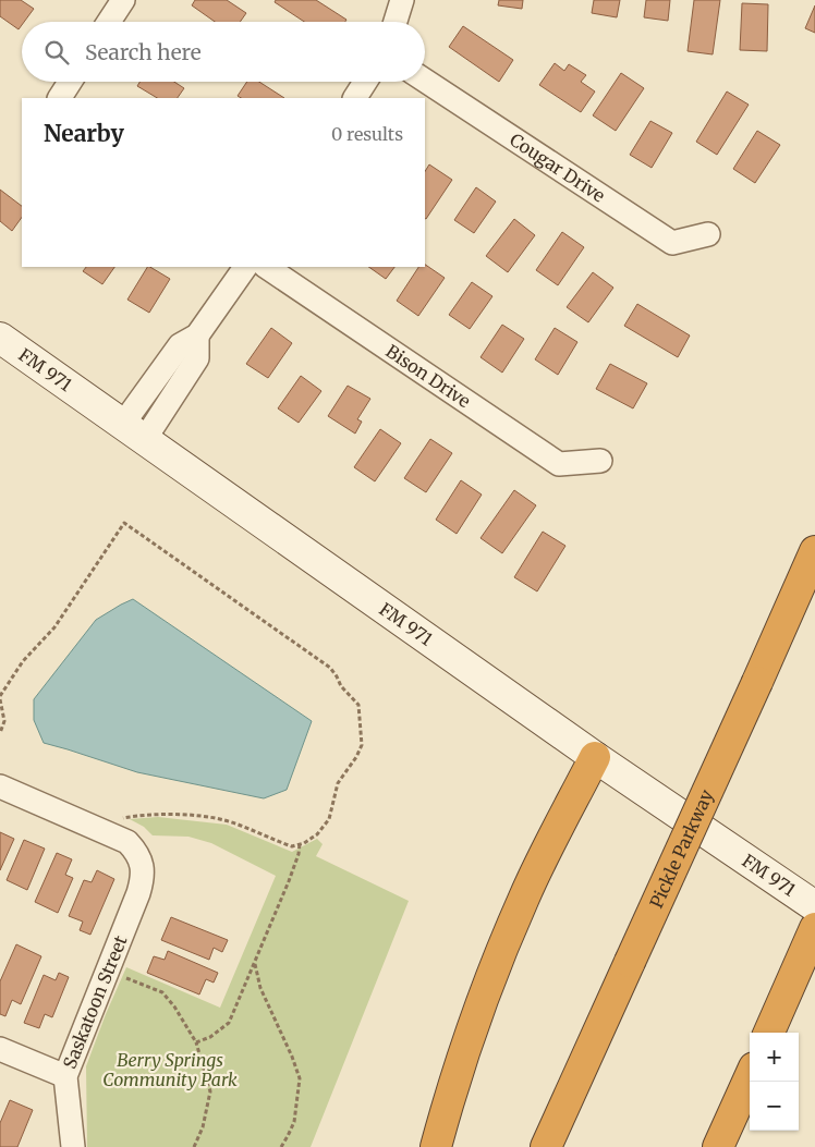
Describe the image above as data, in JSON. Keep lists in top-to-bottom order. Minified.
{"streets":{"highway":["Pickle Parkway"],"main road":["FM 971"],"street":["Cougar Drive","Bison Drive","Saskatoon Street"]},"parks":["Berry Springs Community Park"],"page":{"search":"Search here","heading":["Nearby","0 results"],"map_buttons":["+","−"]}}
